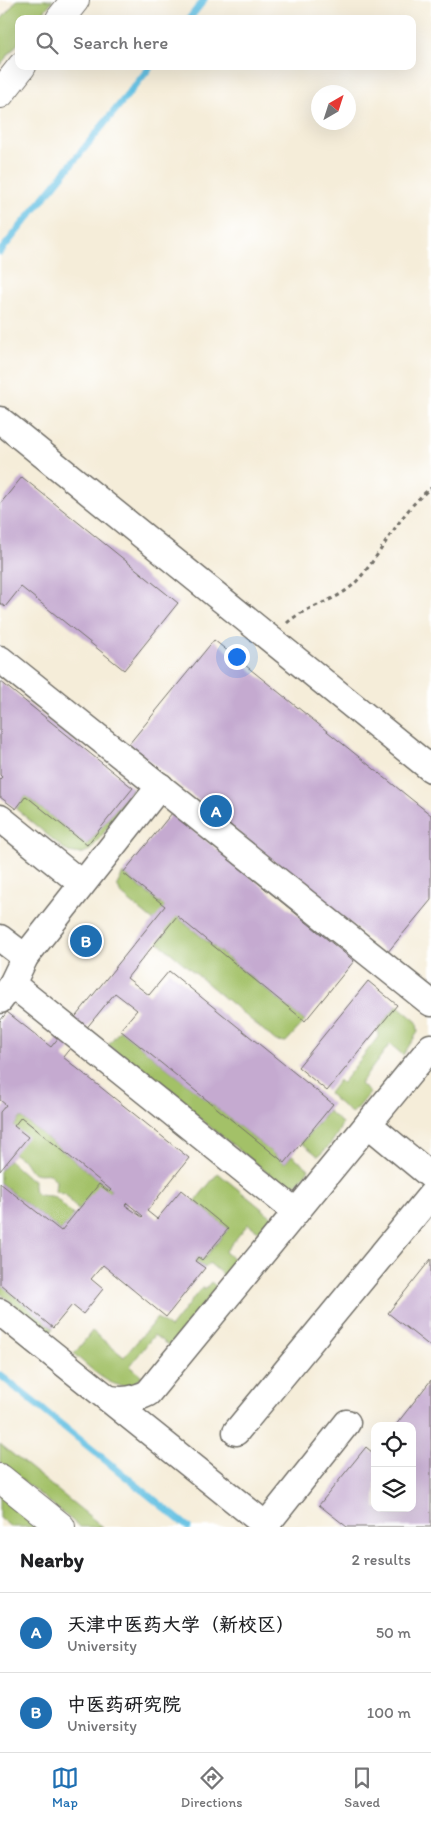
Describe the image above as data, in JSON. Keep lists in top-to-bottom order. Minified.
{"north":"top right","page":{"search":"Search here","pins":["A","B"],"heading":["Nearby","2 results"],"list":[{"mark":"A","name":"天津中医药大学（新校区）","note":"University","value":"50 m"},{"mark":"B","name":"中医药研究院","note":"University","value":"100 m"}],"nav":["Map","Directions","Saved"]}}
